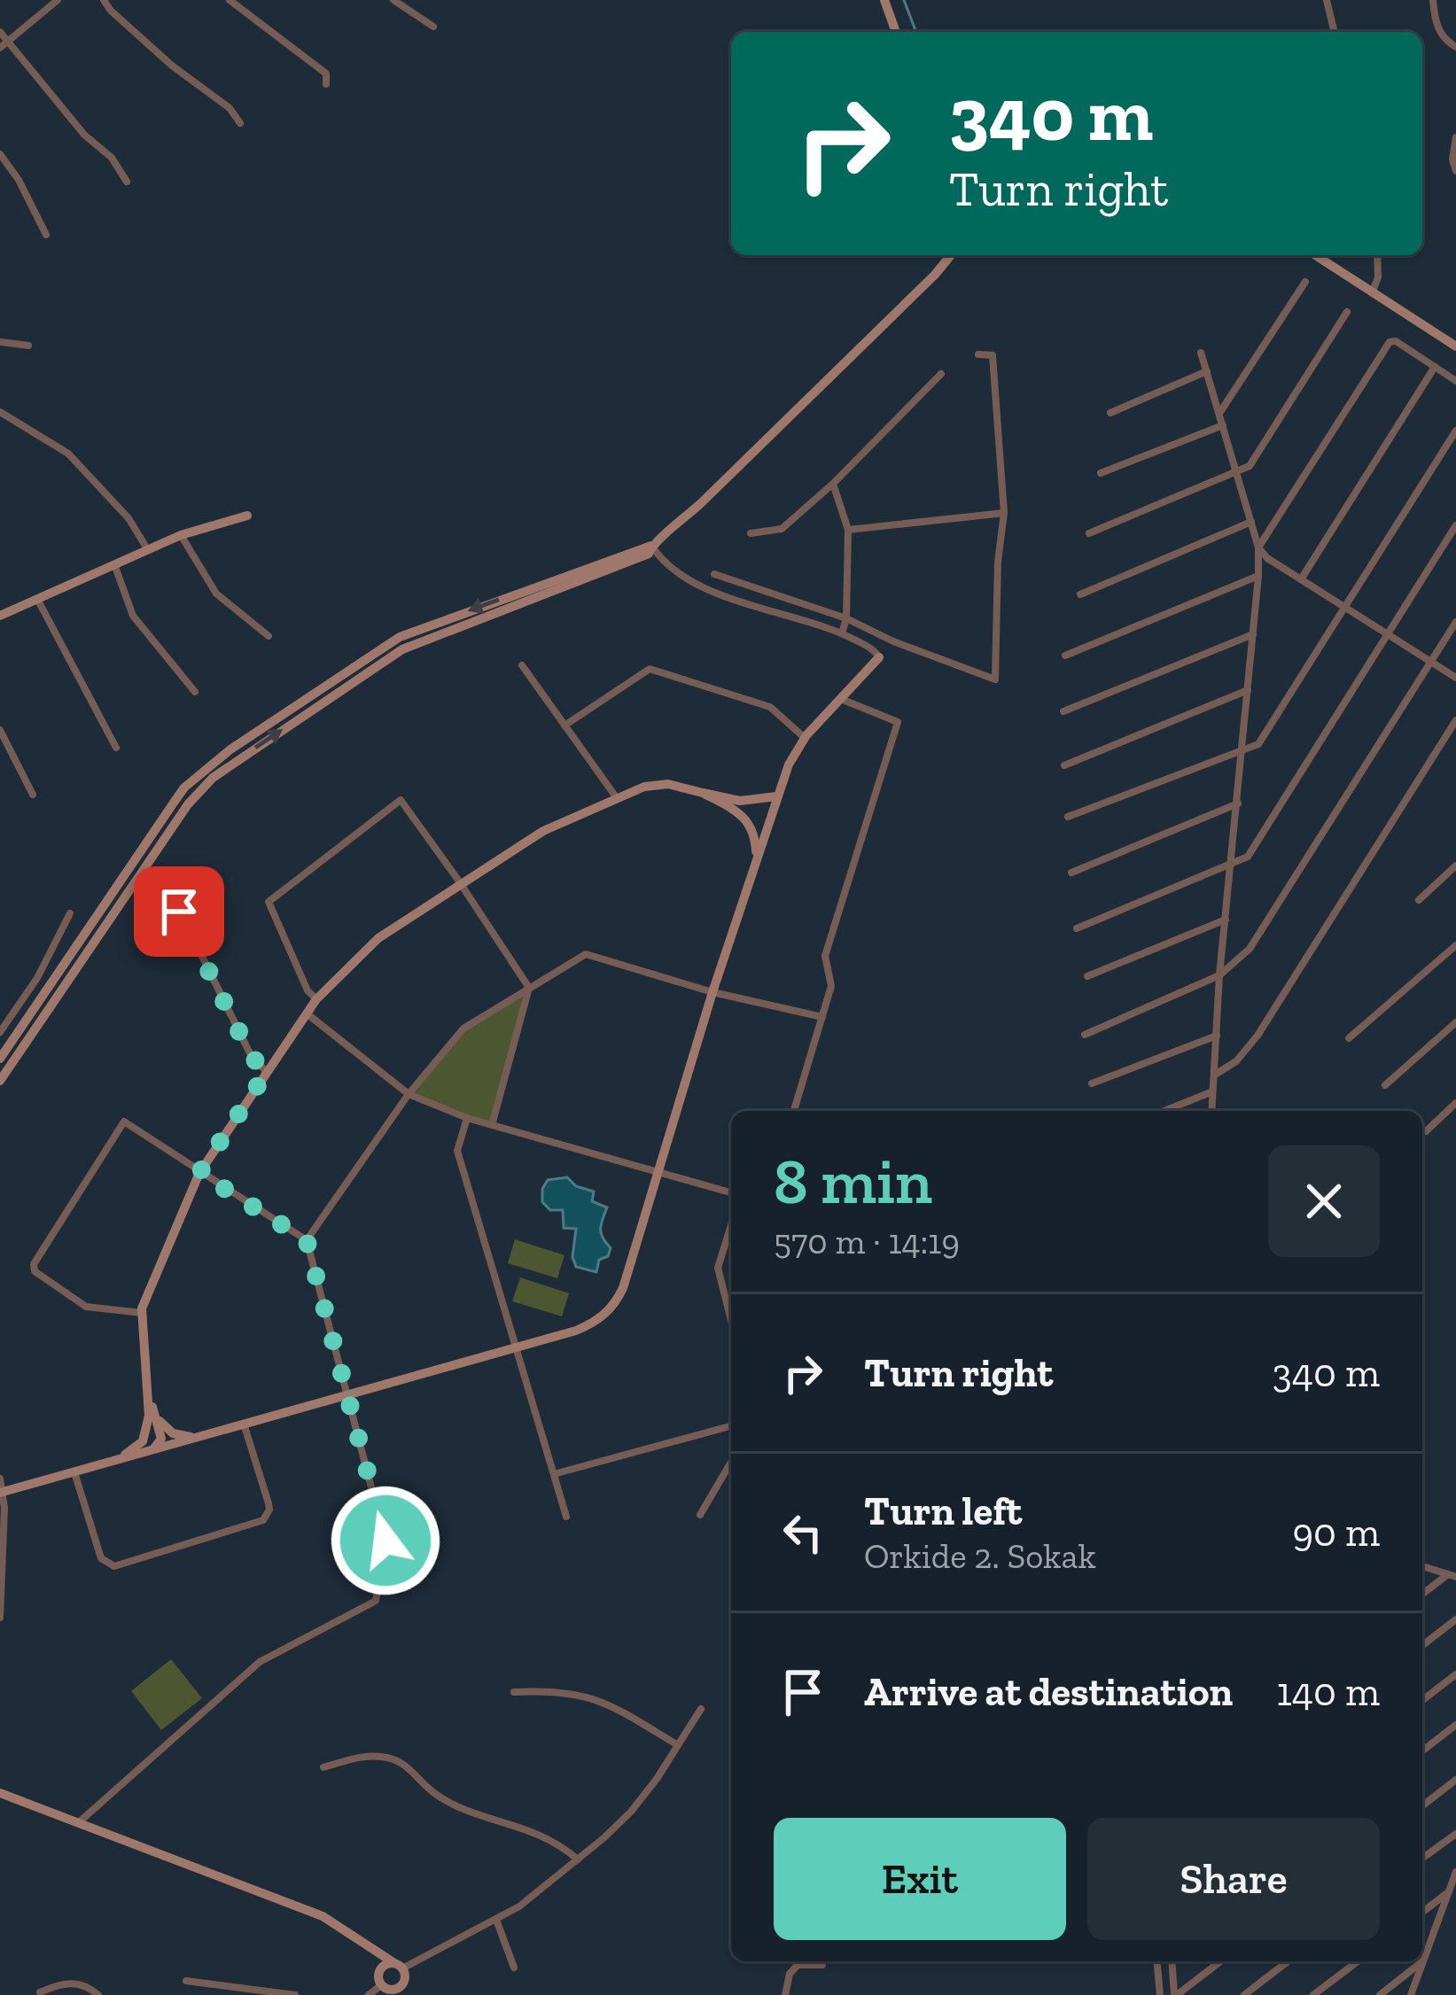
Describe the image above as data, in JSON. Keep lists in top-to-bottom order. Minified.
{"page":{"turn":["340 m","Turn right"],"heading":["8 min","570 m · 14:19"],"list":[{"name":"Turn right","value":"340 m"},{"name":"Turn left","note":"Orkide 2. Sokak","value":"90 m"},{"name":"Arrive at destination","value":"140 m"}],"buttons":["Exit","Share"]}}
